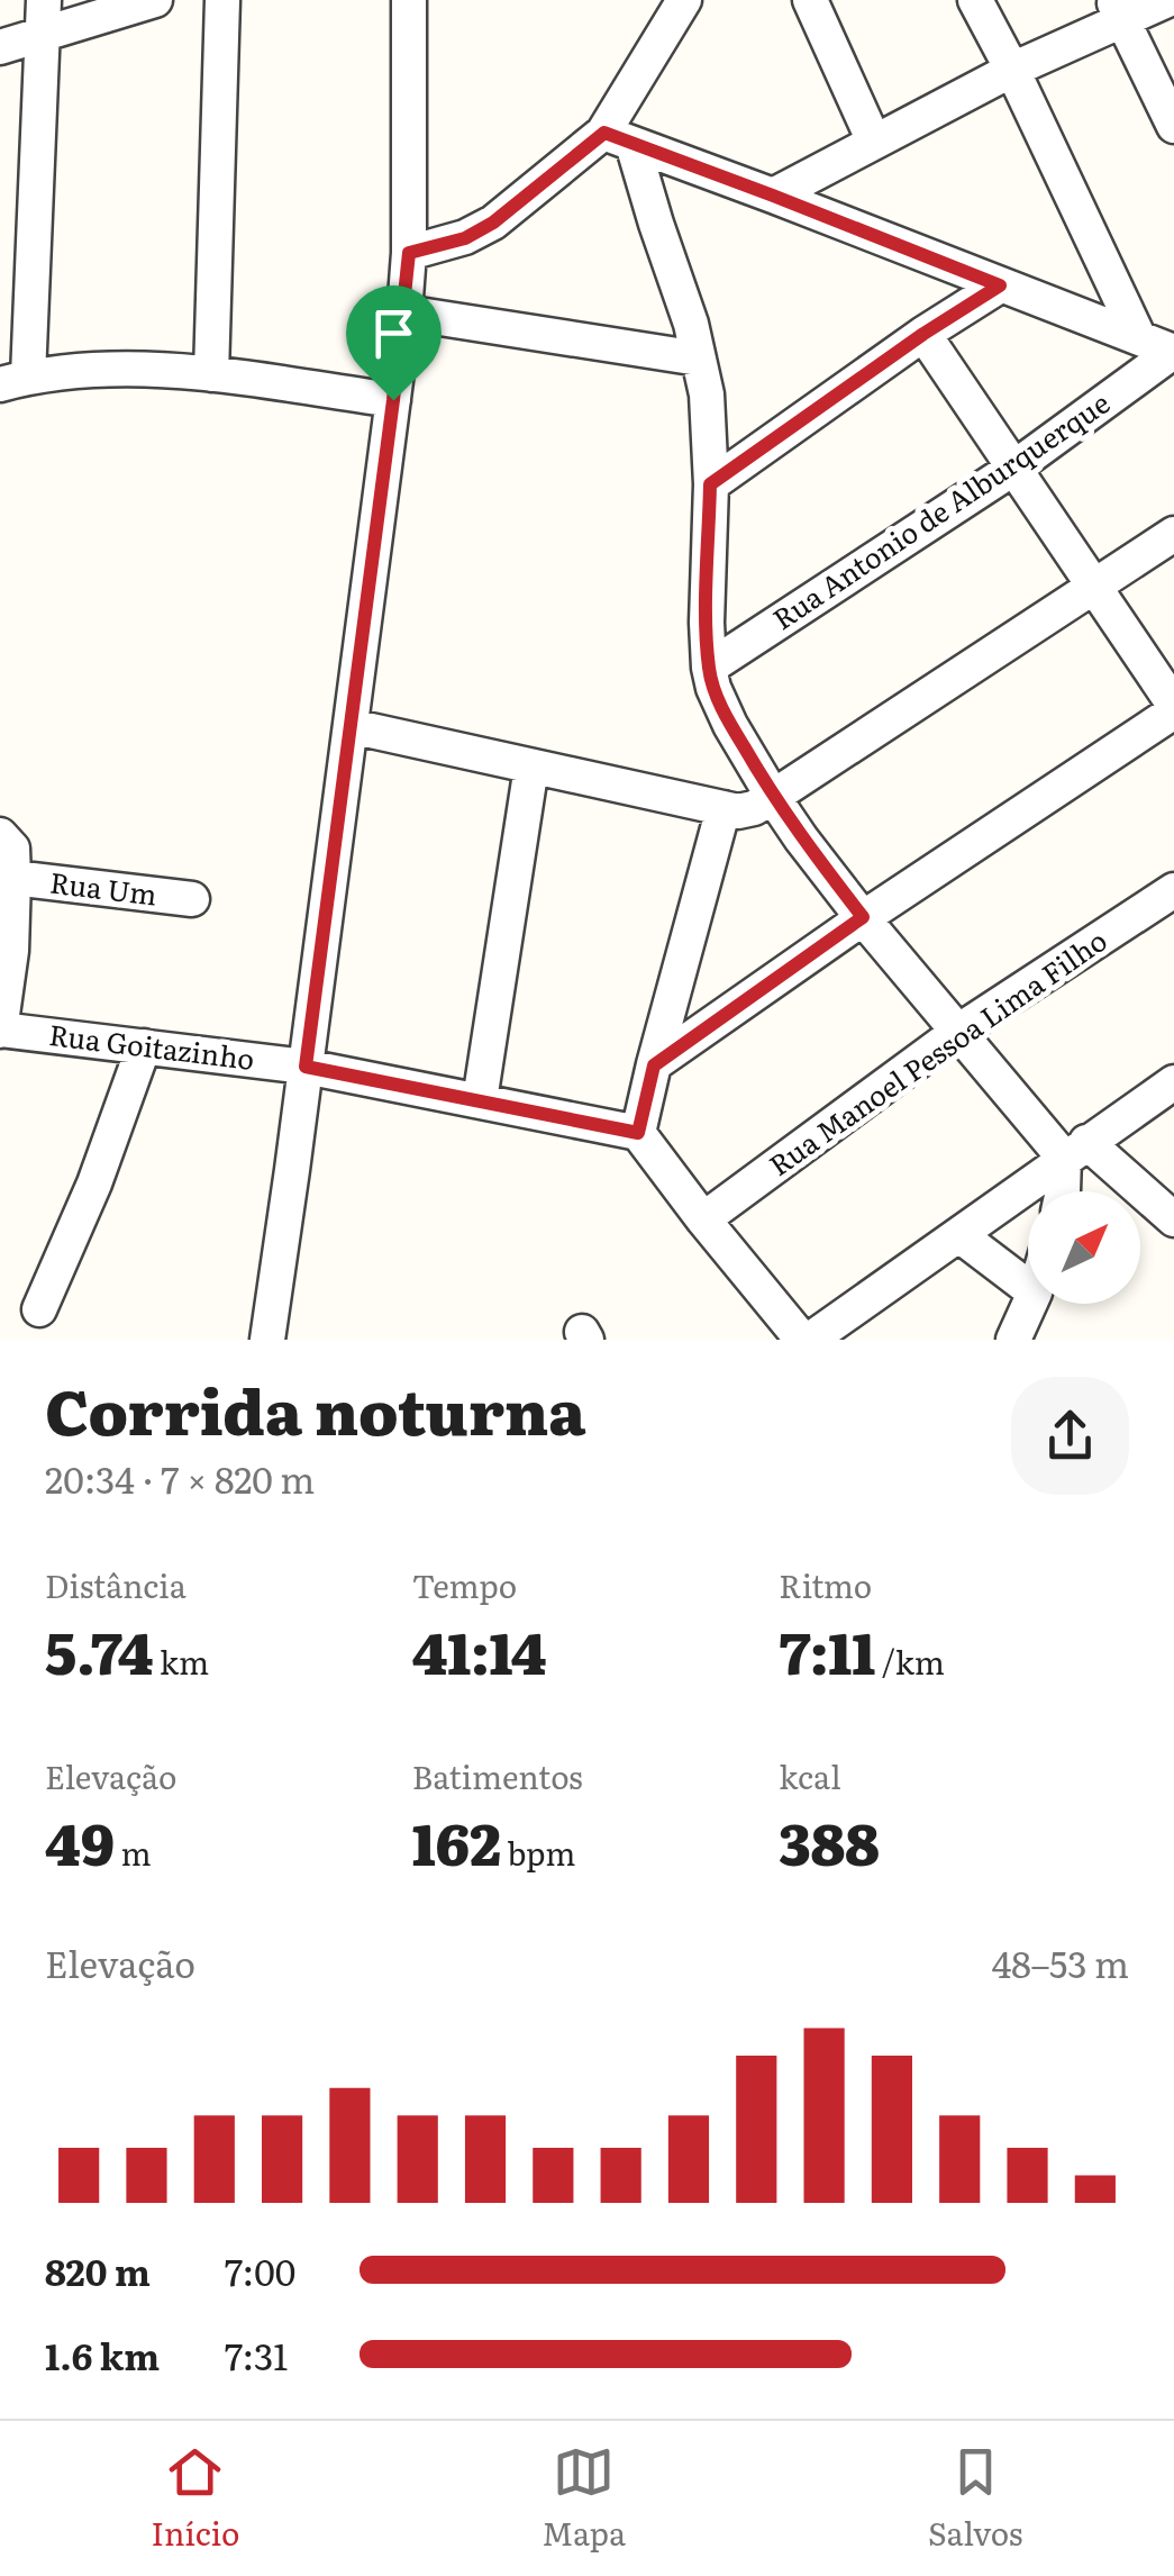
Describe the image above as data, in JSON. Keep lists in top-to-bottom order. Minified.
{"streets":{"street":["Rua Antonio de Alburquerque","Rua Um","Rua Goitazinho","Rua Manoel Pessoa Lima Filho"]},"north":"top right","page":{"heading":["Corrida noturna","20:34 · 7 × 820 m"],"stats":[["Distância","5.74 km"],["Tempo","41:14"],["Ritmo","7:11 /km"],["Elevação","49 m"],["Batimentos","162 bpm"],["kcal","388"]],"chart":["Elevação","48–53 m"],"list":[{"name":"820 m","note":"7:00"},{"name":"1.6 km","note":"7:31"}],"tabs":["Início","Mapa","Salvos"]}}
